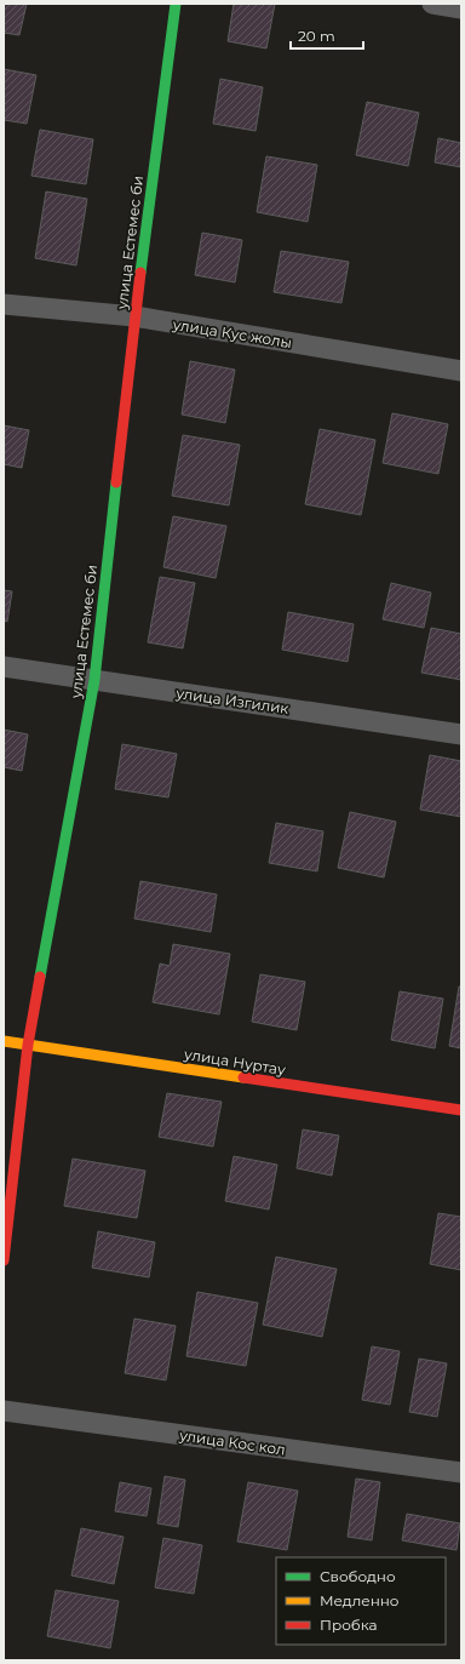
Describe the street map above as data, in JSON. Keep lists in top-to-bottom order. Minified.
{"streets":{"street":["улица Естемес би","улица Кус жолы","улица Изгилик","улица Нуртау","улица Кос кол"]},"crossings":[["улица Естемес би","улица Кус жолы"],["улица Естемес би","улица Изгилик"],["улица Естемес би","улица Нуртау"]],"legend":["Свободно","Медленно","Пробка"],"scale_bar":"20 m"}
